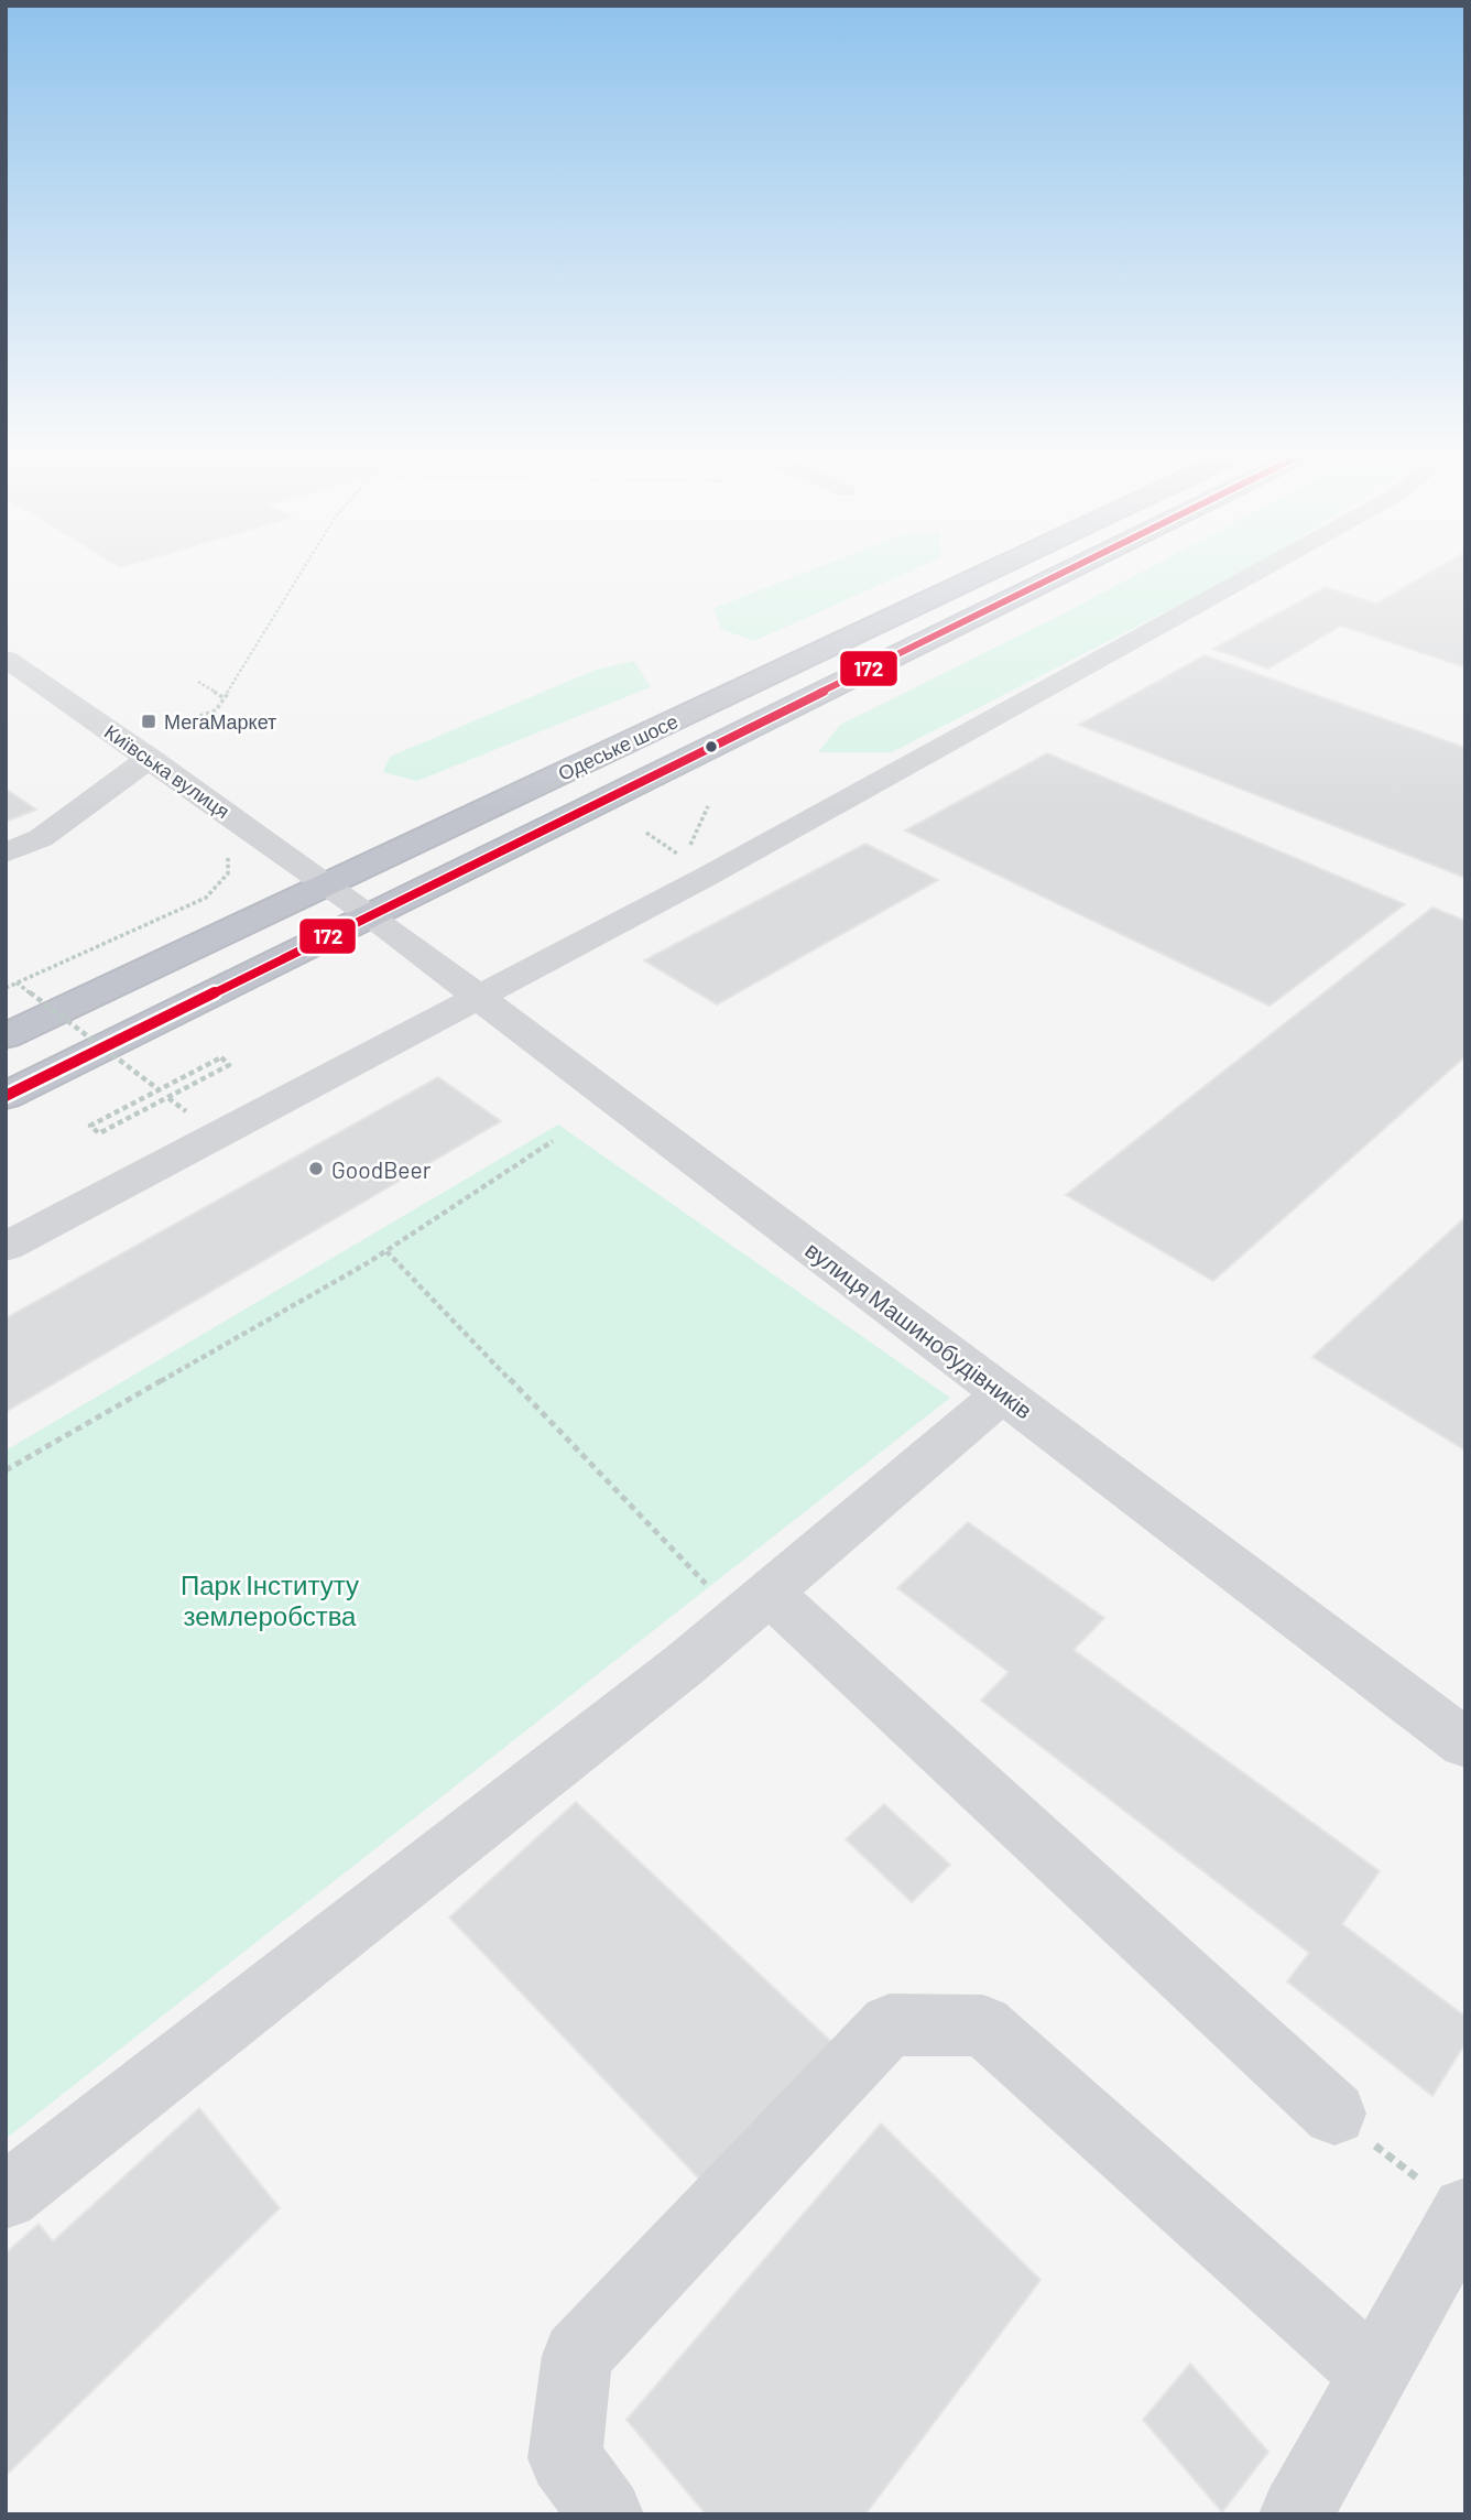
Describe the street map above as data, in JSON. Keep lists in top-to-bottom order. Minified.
{"streets":{"highway":["Одеське шосе"],"street":["Київська вулиця","вулиця Машинобудівників"]},"crossings":[["Одеське шосе","Київська вулиця"],["Одеське шосе","вулиця Машинобудівників"],["Київська вулиця","вулиця Машинобудівників"]],"parks":["Парк Інституту землеробства"],"places":{"transit":["МегаМаркет"],"other":["GoodBeer"]},"lines":["transit line 172"]}
